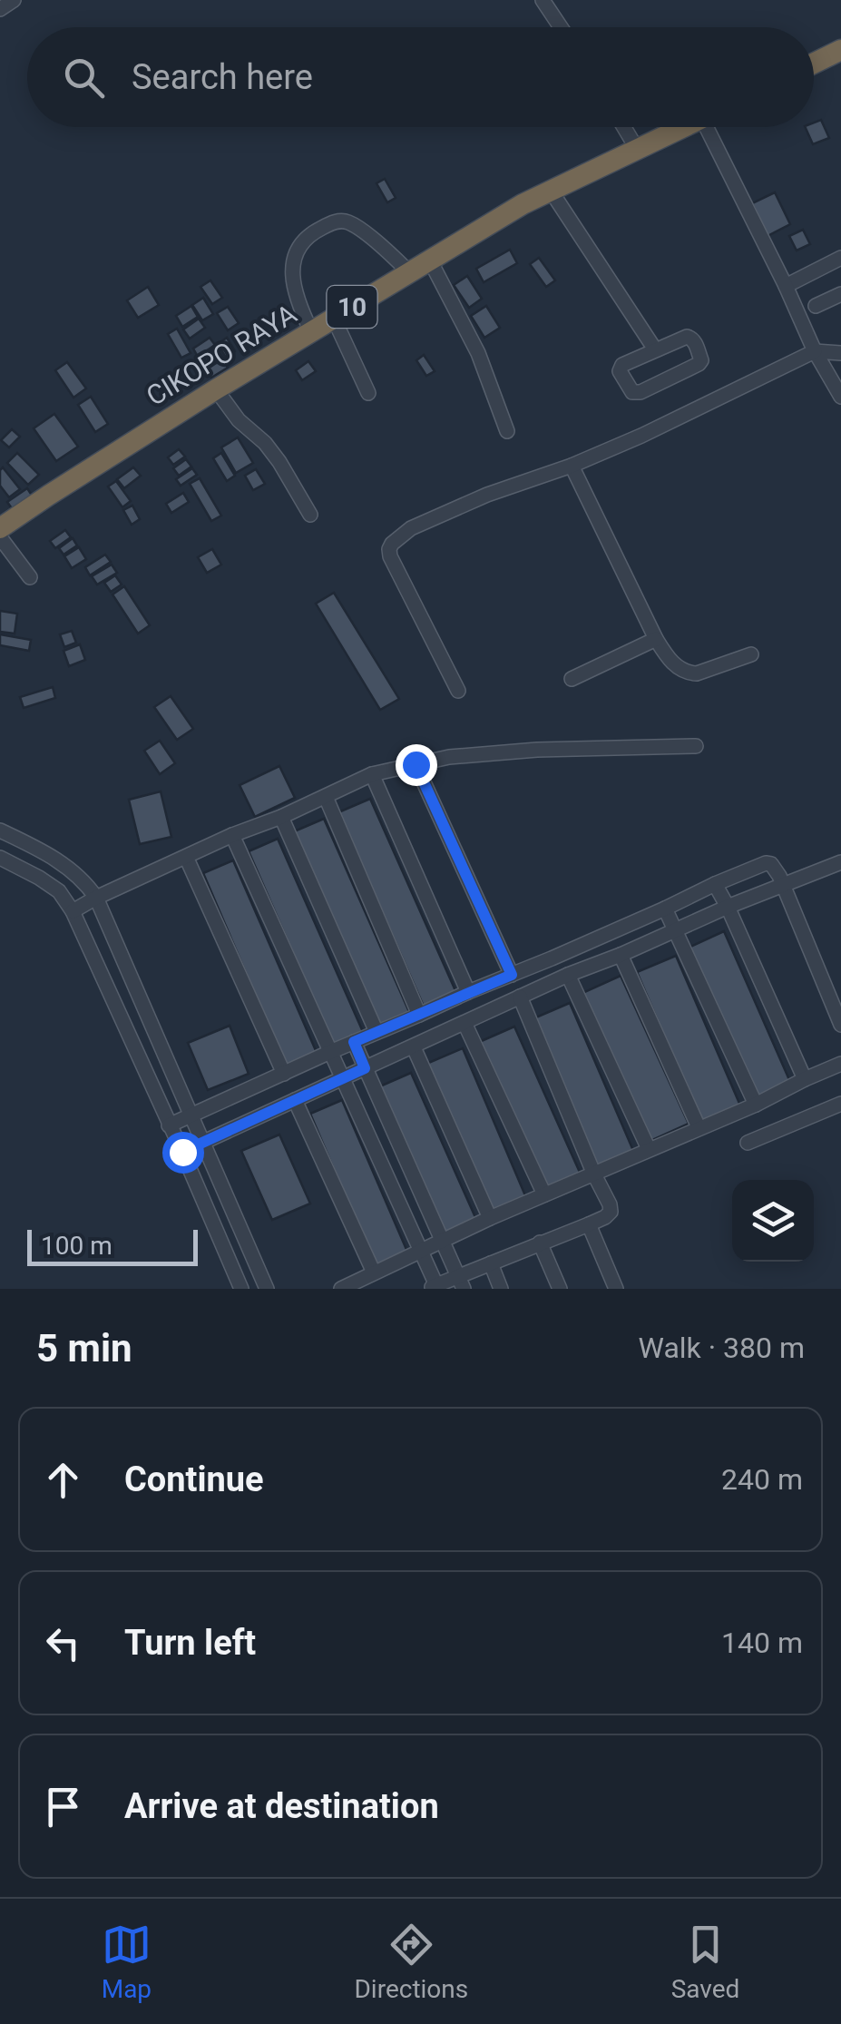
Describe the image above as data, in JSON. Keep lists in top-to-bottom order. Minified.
{"streets":{"highway":["10","CIKOPO RAYA"]},"scale_bar":"100 m","page":{"search":"Search here","scale":"100 m","heading":["5 min","Walk · 380 m"],"list":[["Continue","240 m"],["Turn left","140 m"],"Arrive at destination"],"nav":["Map","Directions","Saved"]}}
